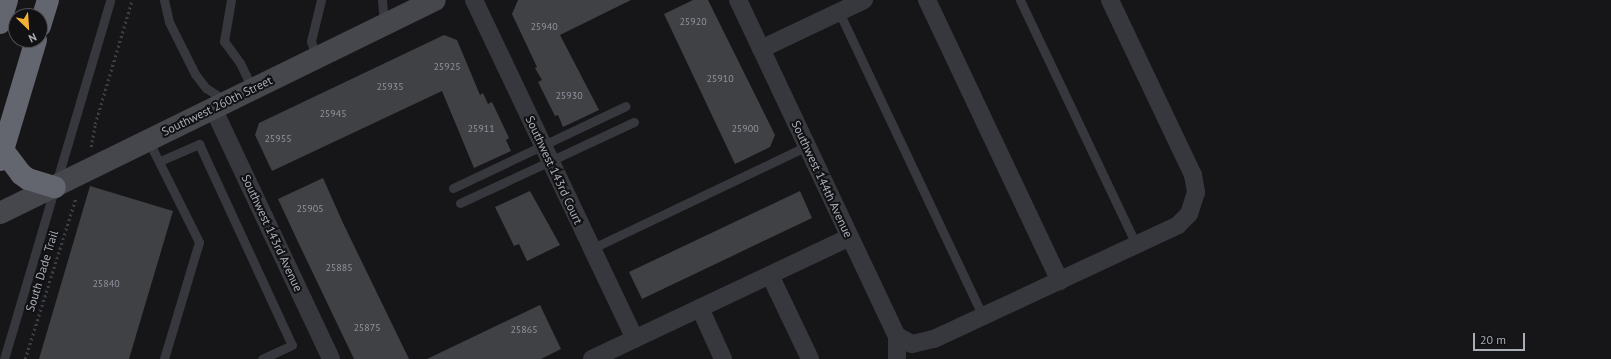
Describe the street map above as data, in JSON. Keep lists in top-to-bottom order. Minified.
{"streets":{"street":["Southwest 260th Street","Southwest 143rd Court","Southwest 144th Avenue","Southwest 143rd Avenue"],"path":["South Dade Trail"]},"crossings":[["Southwest 260th Street","Southwest 143rd Avenue"]],"house_numbers":["25920","25940","25925","25910","25935","25930","25945","25911","25900","25955","25905","25885","25840","25875","25865"],"scale_bar":"20 m","north":"bottom right"}
